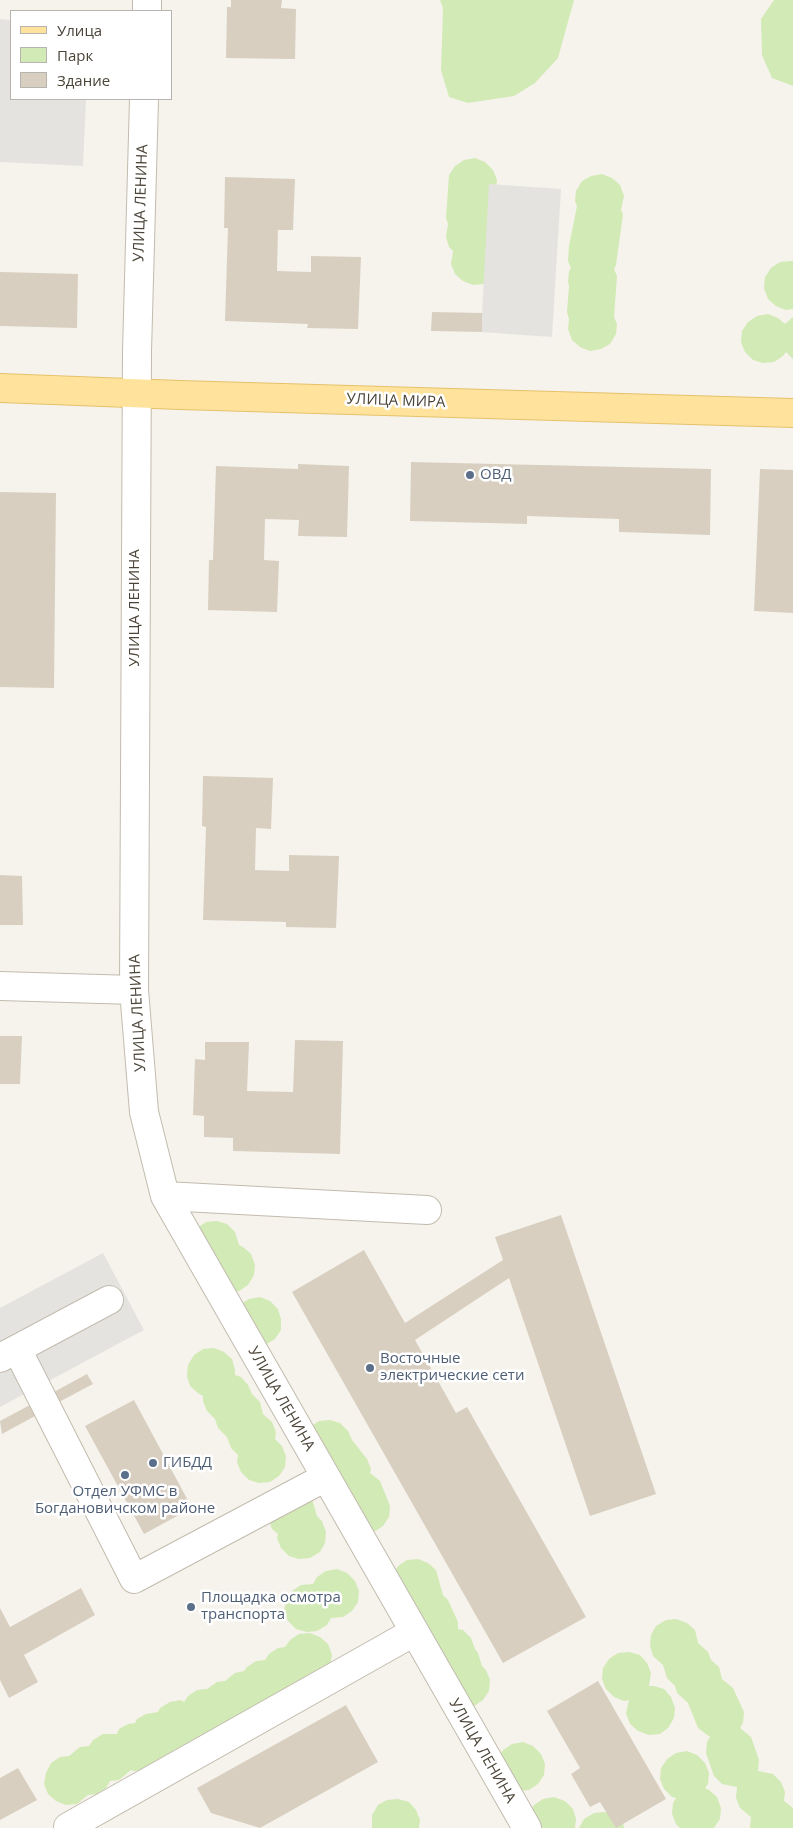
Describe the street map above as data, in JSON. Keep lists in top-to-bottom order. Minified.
{"streets":{"main road":["УЛИЦА МИРА"],"street":["УЛИЦА ЛЕНИНА"]},"crossings":[["УЛИЦА ЛЕНИНА","УЛИЦА МИРА"]],"places":["ОВД","Восточные электрические сети","ГИБДД","Отдел УФМС в Богдановичском районе","Площадка осмотра транспорта"],"legend":["Улица","Парк","Здание"]}
